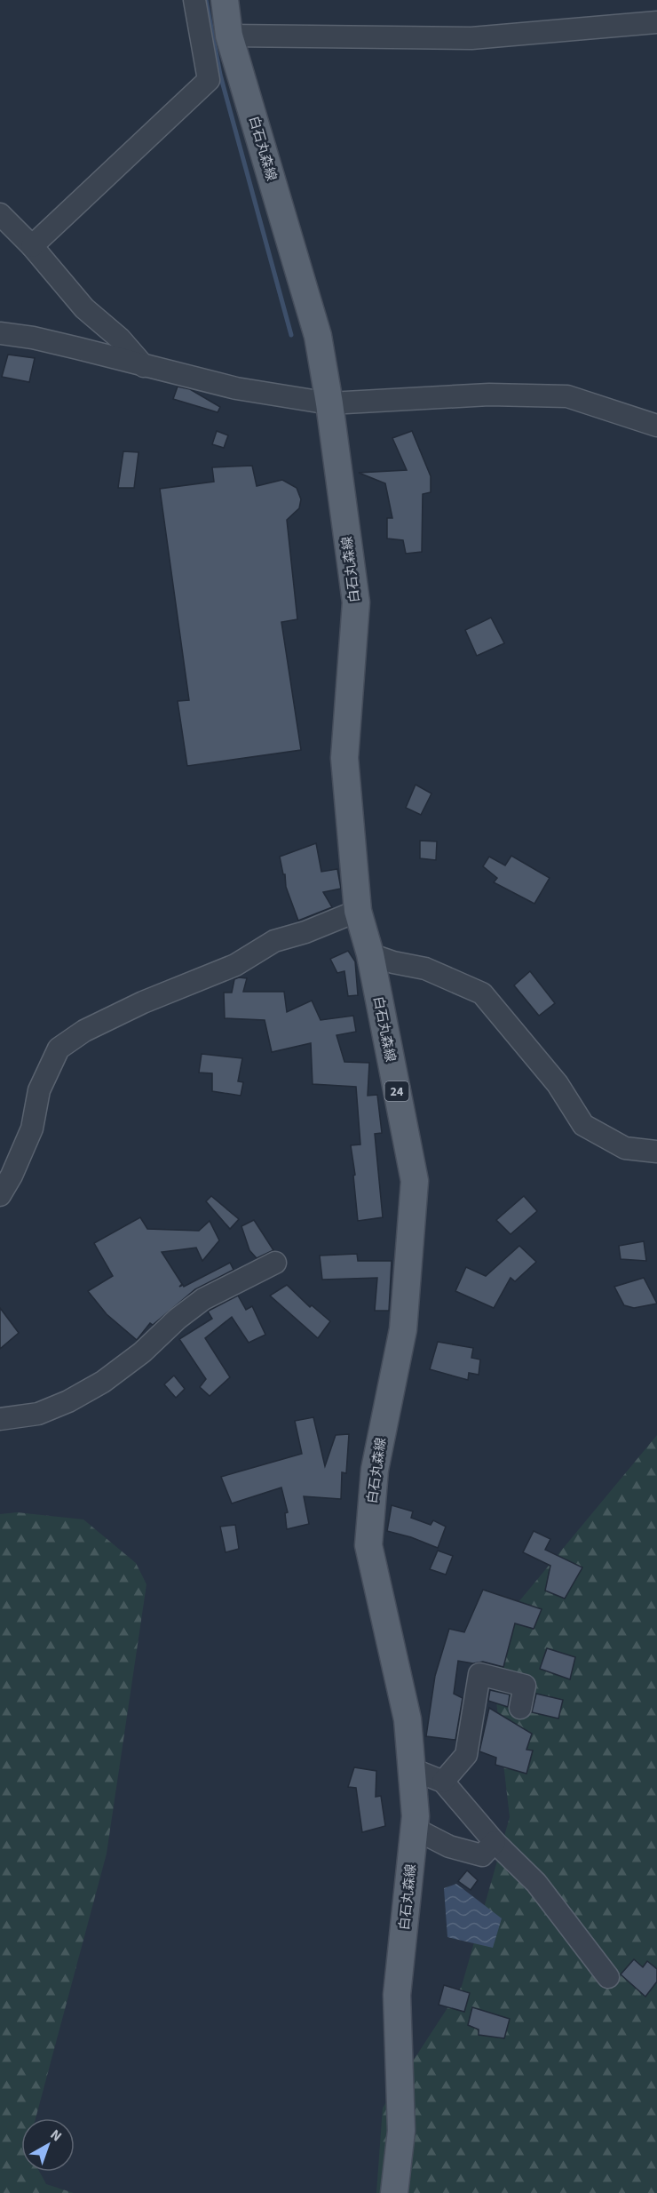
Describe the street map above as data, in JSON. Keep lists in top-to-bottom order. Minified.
{"streets":{"main road":["白石丸森線","24"]},"north":"top right"}
